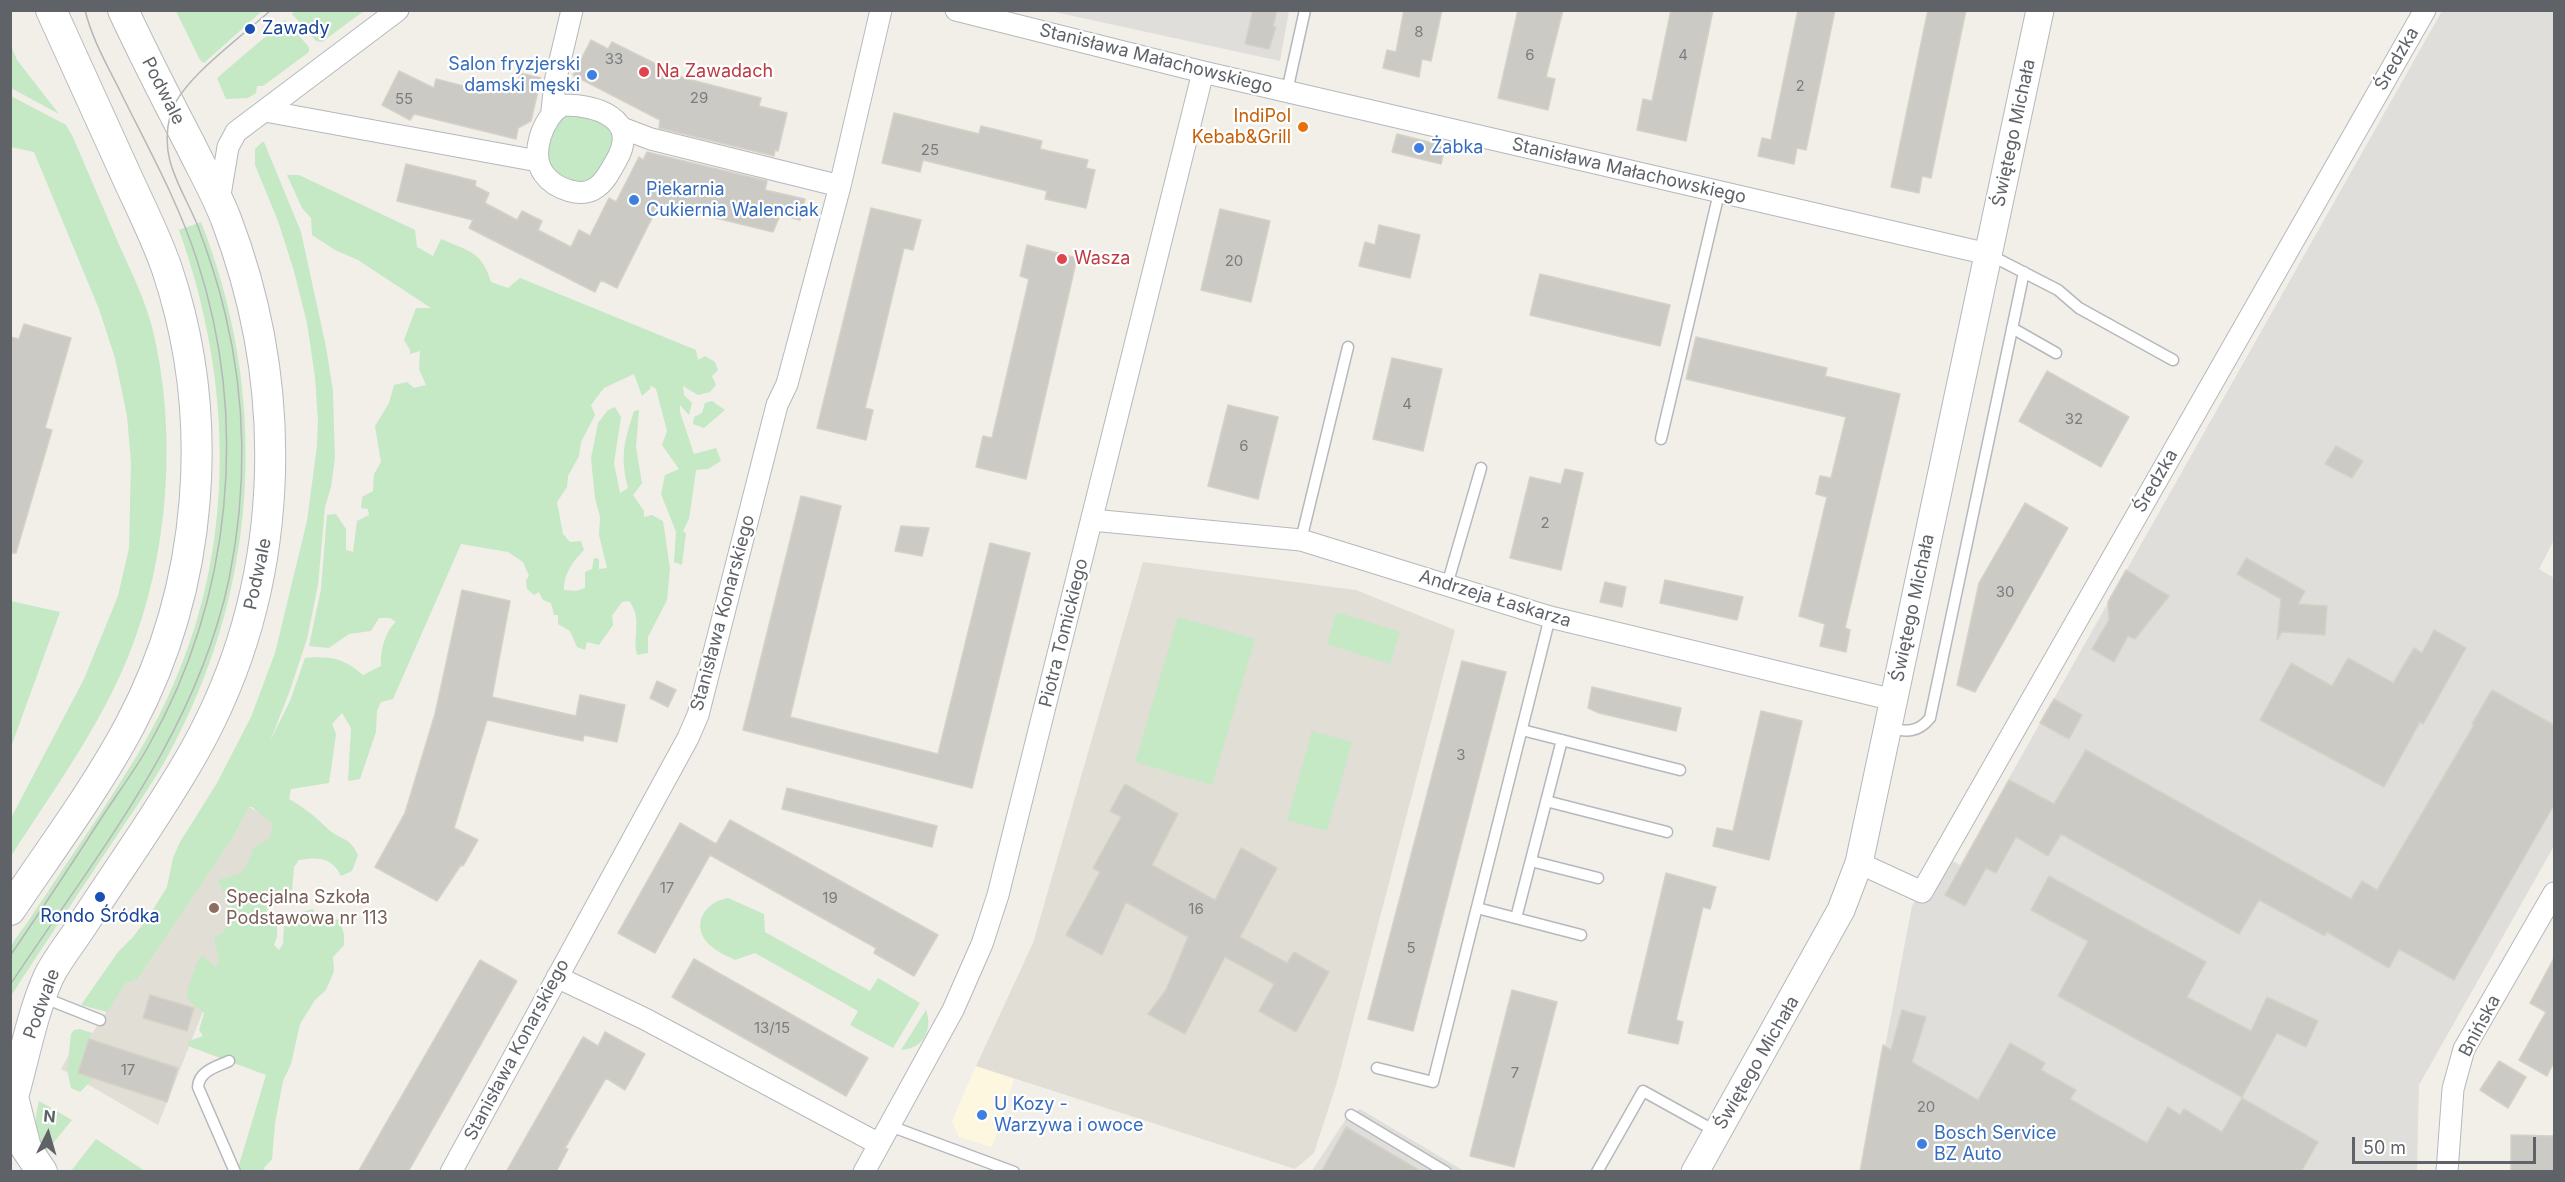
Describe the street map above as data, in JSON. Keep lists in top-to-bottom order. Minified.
{"streets":{"main road":["Podwale"],"street":["Stanisława Małachowskiego","Średzka","Świętego Michała","Andrzeja Łaskarza","Stanisława Konarskiego","Piotra Tomickiego","Bnińska"]},"crossings":[["Stanisława Małachowskiego","Świętego Michała"],["Stanisława Małachowskiego","Piotra Tomickiego"],["Średzka","Świętego Michała"],["Świętego Michała","Andrzeja Łaskarza"],["Andrzeja Łaskarza","Piotra Tomickiego"]],"places":["Zawady","Na Zawadach","Salon fryzjerski damski męski","IndiPol Kebab&Grill","Żabka","Piekarnia Cukiernia Walenciak","Wasza","Rondo Śródka","Specjalna Szkoła Podstawowa nr 113","U Kozy - Warzywa i owoce","Bosch Service BZ Auto"],"house_numbers":["8","6","4","33","2","29","55","25","20","4","32","6","2","30","3","17","19","16","5","13/15","17","7","20"],"scale_bar":"50 m","north":"top"}
